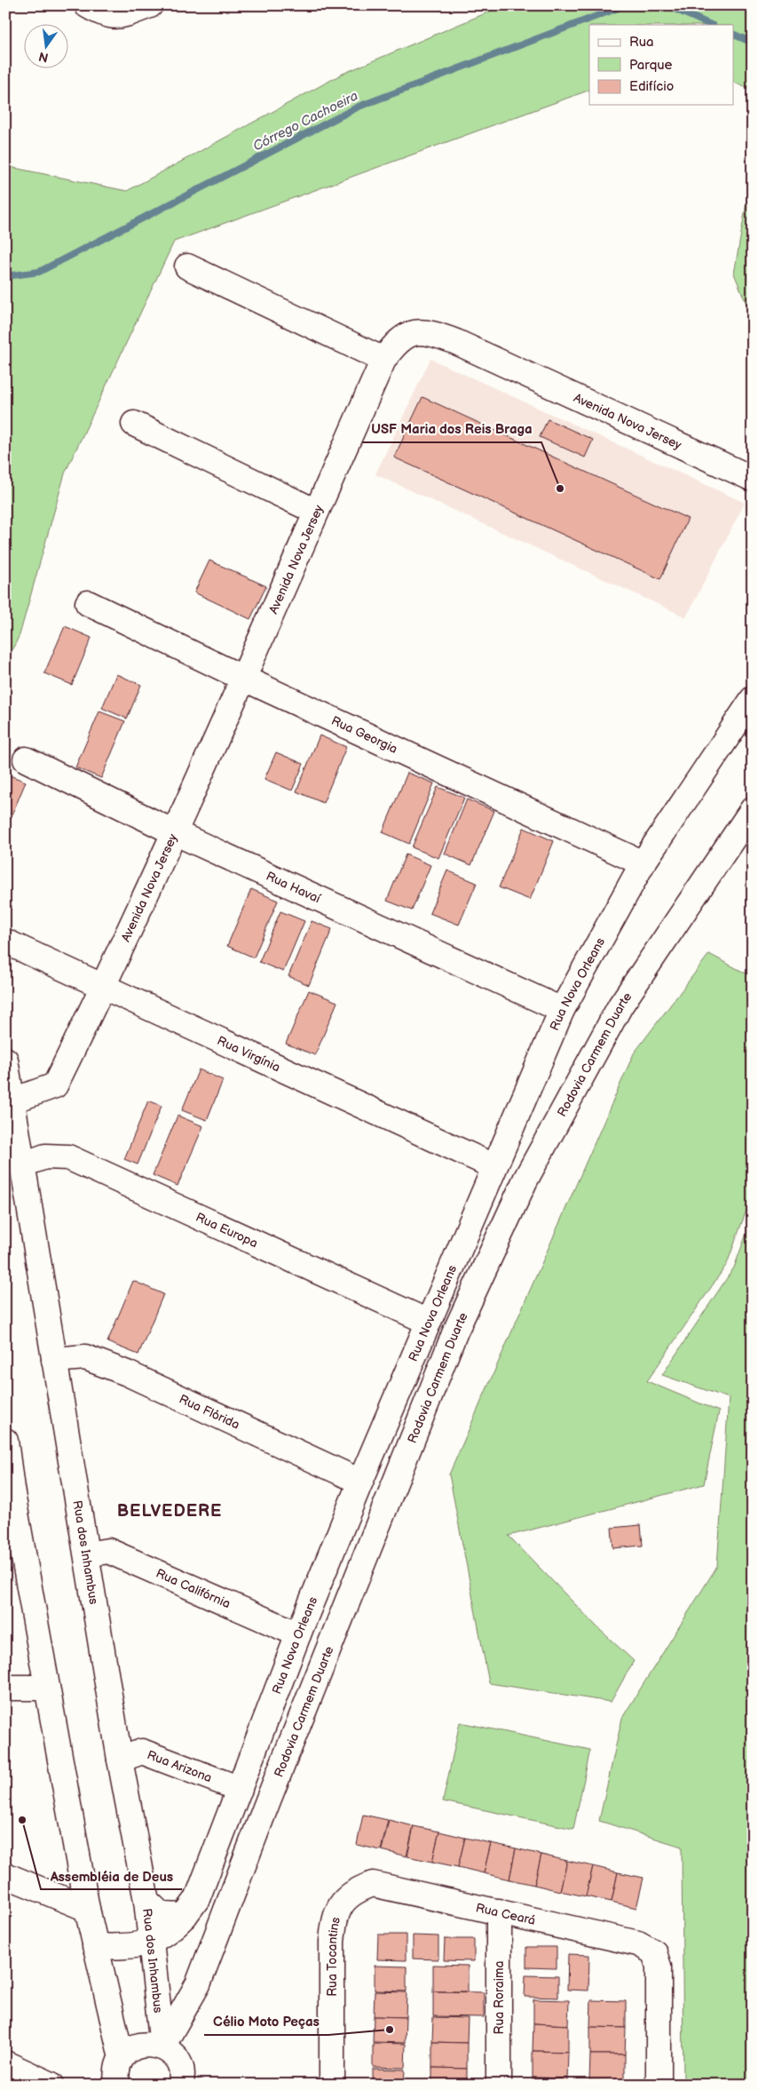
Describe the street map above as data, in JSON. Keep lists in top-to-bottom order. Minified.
{"streets":{"street":["Avenida Nova Jersey","Rua Georgia","Rua Havaí","Rua Nova Orleans","Rua Virgínia","Rodovia Carmem Duarte","Rua Europa","Rua Flórida","Rua dos Inhambus","Rua Califórnia","Rua Arizona","Rua Ceará","Rua Tocantins","Rua Roraima"]},"crossings":[["Avenida Nova Jersey","Rua Georgia"],["Avenida Nova Jersey","Rua Havaí"],["Avenida Nova Jersey","Rua Virgínia"],["Avenida Nova Jersey","Rua dos Inhambus"],["Rua Georgia","Rua Nova Orleans"],["Rua Havaí","Rua Nova Orleans"],["Rua Nova Orleans","Rua Virgínia"],["Rua Nova Orleans","Rua Europa"],["Rua Nova Orleans","Rua Flórida"],["Rua Nova Orleans","Rua dos Inhambus"],["Rua Nova Orleans","Rua Califórnia"],["Rua Nova Orleans","Rua Arizona"],["Rodovia Carmem Duarte","Rua dos Inhambus"],["Rua Europa","Rua dos Inhambus"],["Rua Flórida","Rua dos Inhambus"],["Rua dos Inhambus","Rua Califórnia"],["Rua dos Inhambus","Rua Arizona"],["Rua Ceará","Rua Tocantins"],["Rua Ceará","Rua Roraima"]],"districts":["BELVEDERE"],"water":["Córrego Cachoeira"],"places":["USF Maria dos Reis Braga","Assembléia de Deus","Célio Moto Peças"],"legend":["Rua","Parque","Edifício"],"north":"bottom"}
